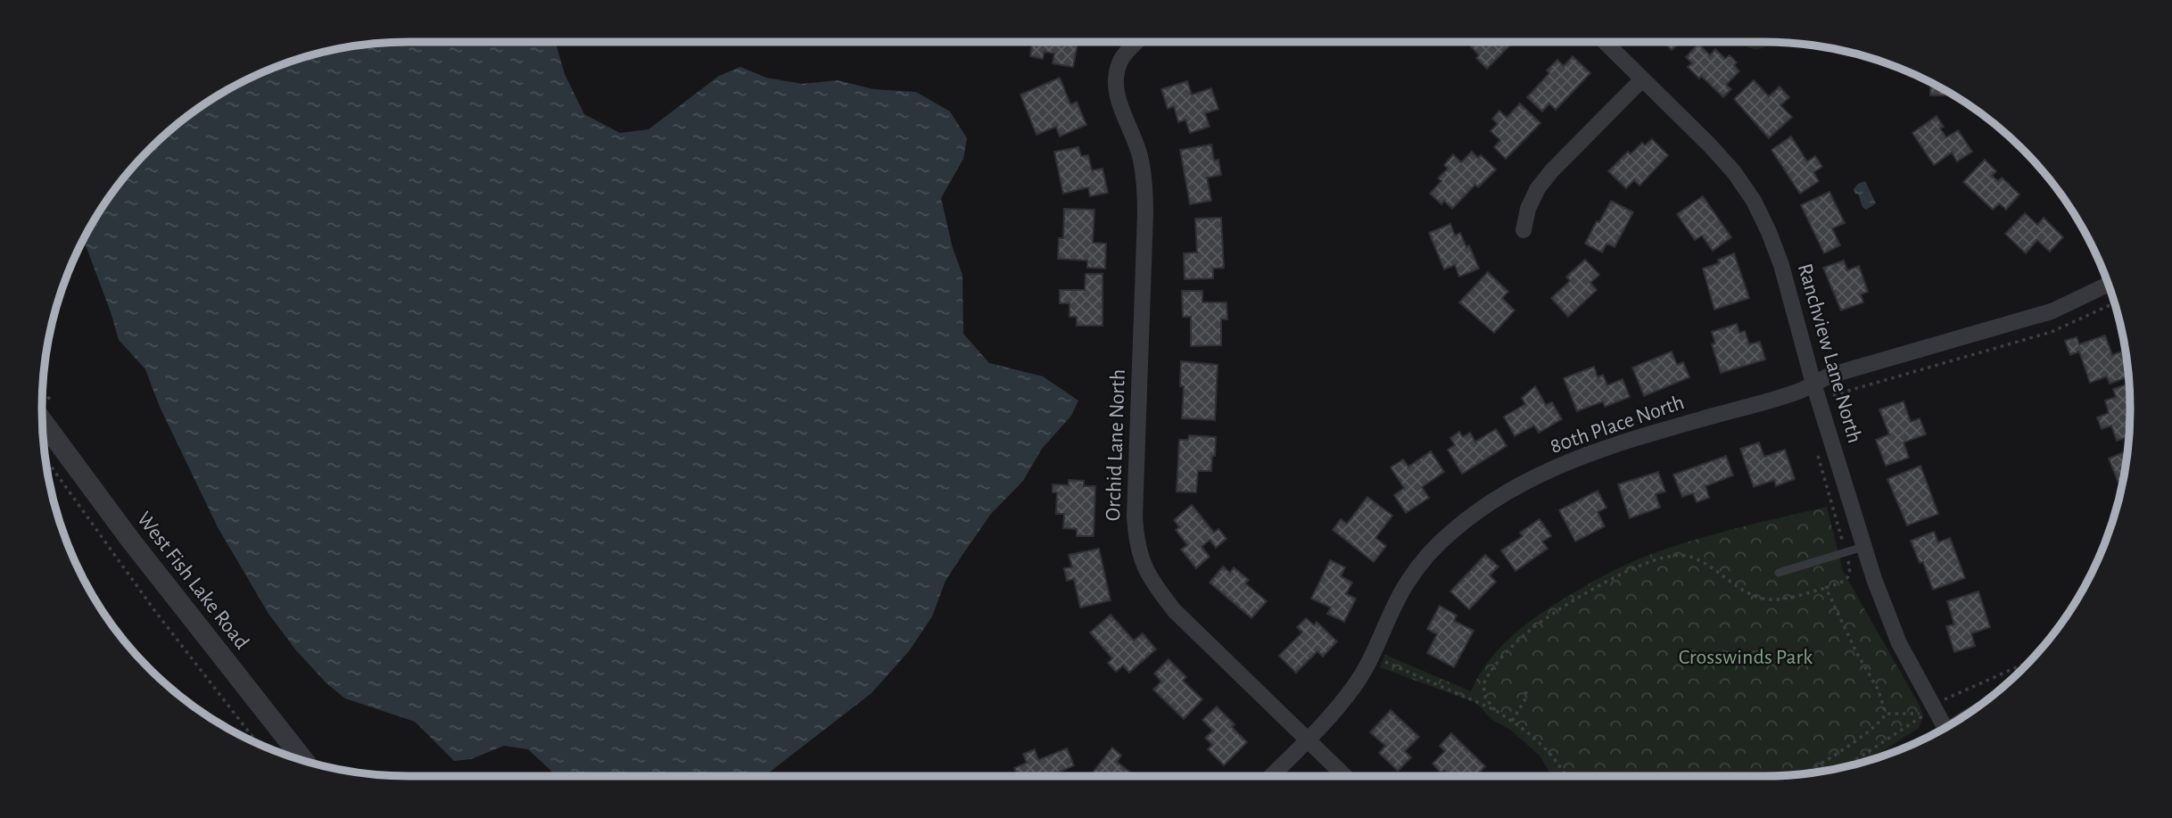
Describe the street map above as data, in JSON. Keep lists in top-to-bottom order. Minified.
{"streets":{"street":["Ranchview Lane North","80th Place North","Orchid Lane North","West Fish Lake Road"]},"crossings":[["Ranchview Lane North","80th Place North"],["80th Place North","Orchid Lane North"]],"parks":["Crosswinds Park"]}
